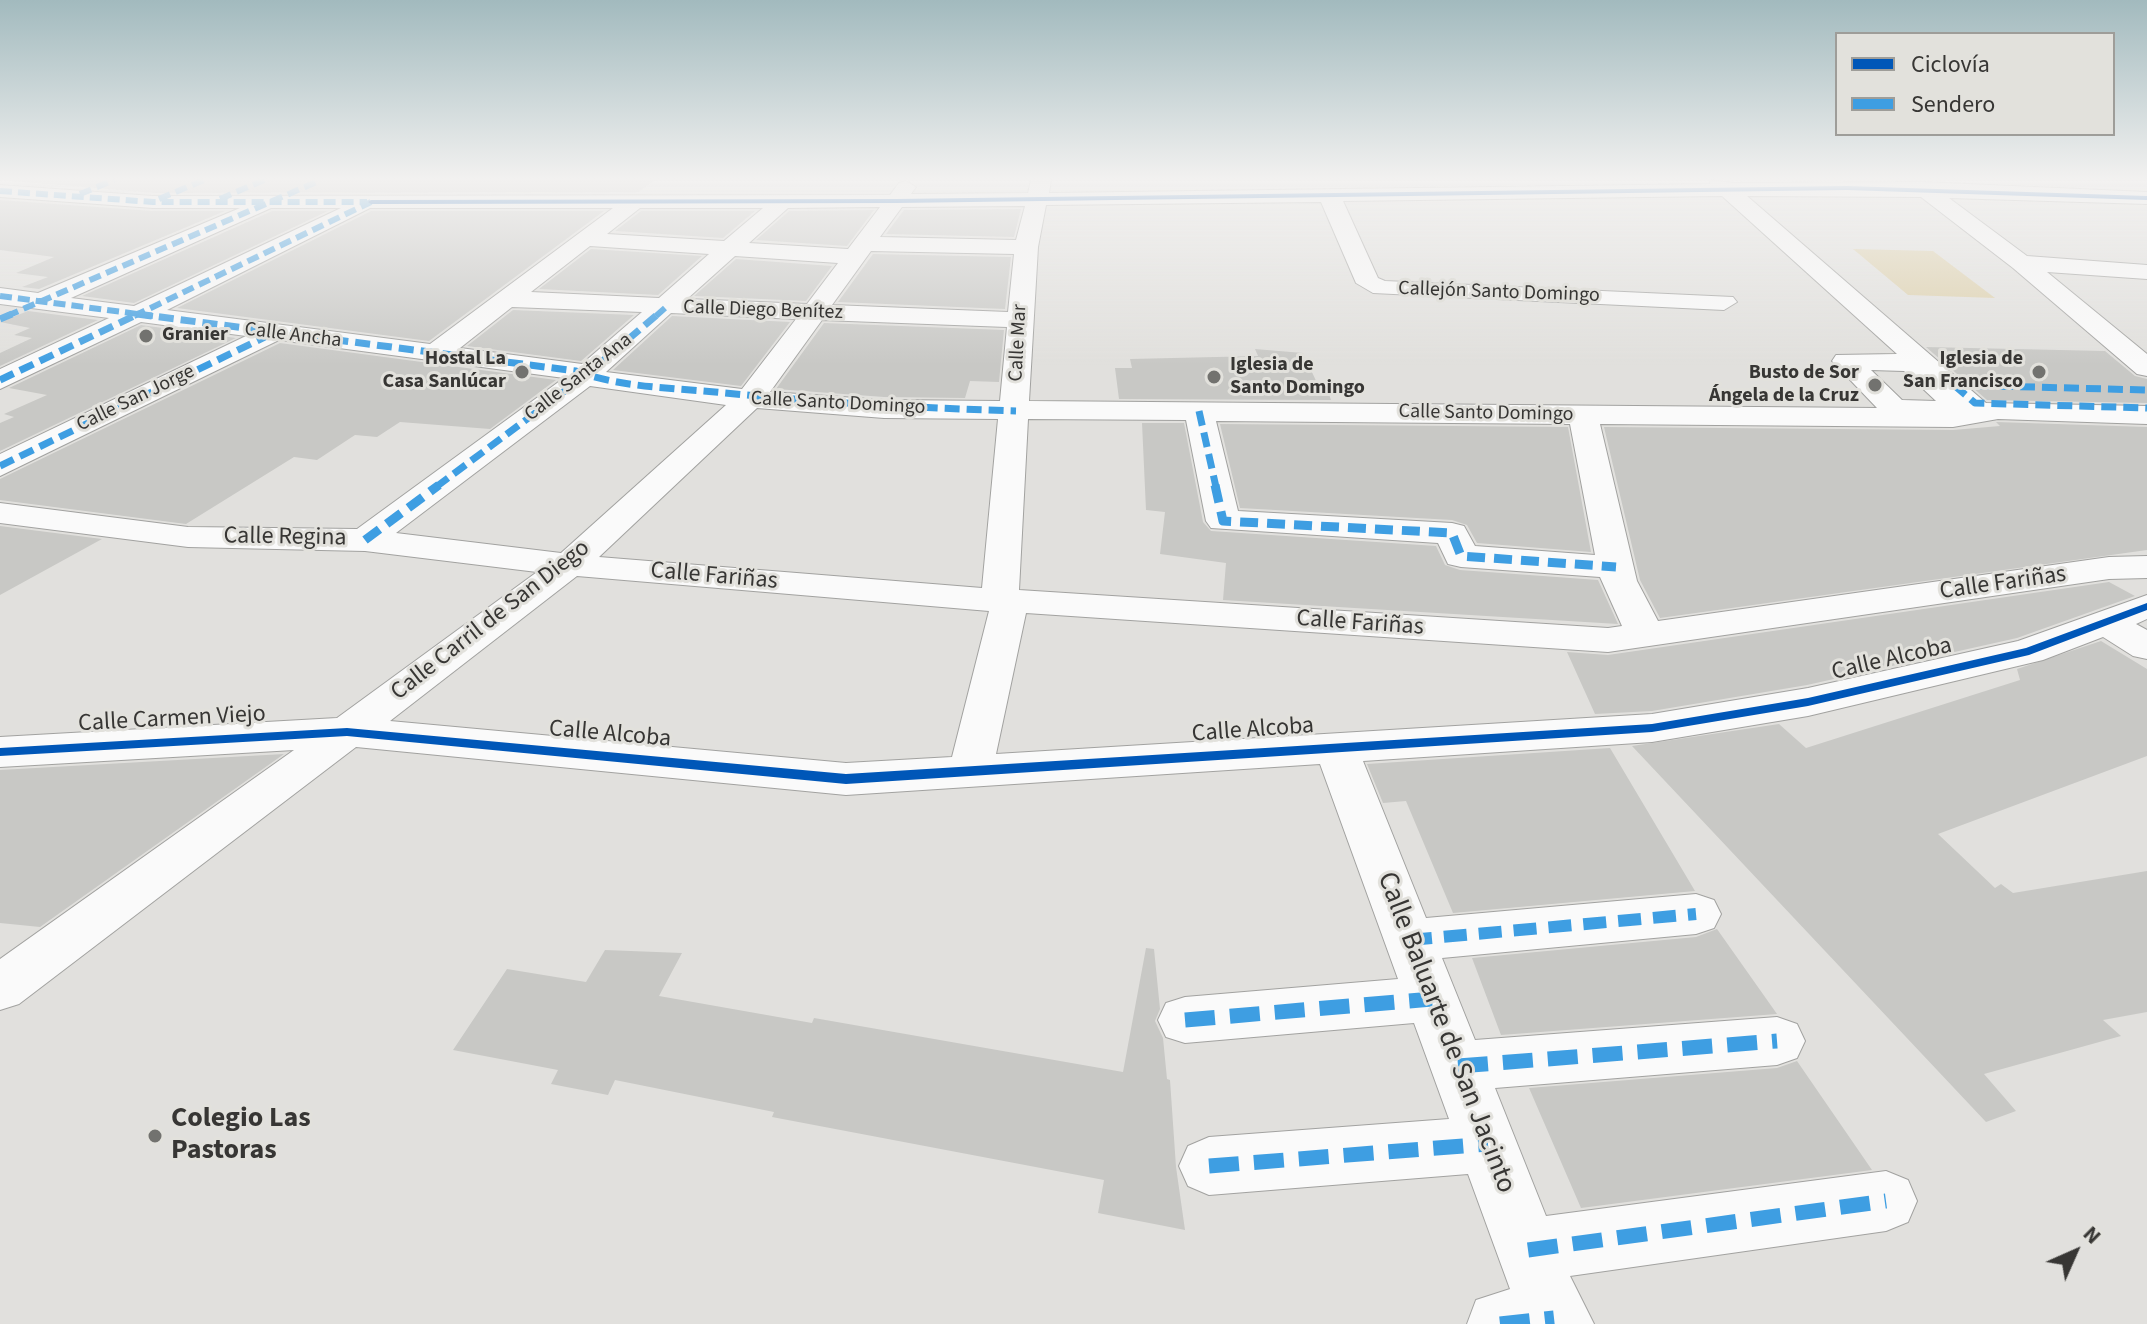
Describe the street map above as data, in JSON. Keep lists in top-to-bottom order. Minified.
{"streets":{"street":["Callejón Santo Domingo","Calle Diego Benítez","Calle Ancha","Calle Mar","Calle Santa Ana","Calle San Jorge","Calle Santo Domingo","Calle Regina","Calle Fariñas","Calle Carril de San Diego","Calle Alcoba","Calle Carmen Viejo","Calle Baluarte de San Jacinto"]},"crossings":[["Calle Diego Benítez","Calle Mar"],["Calle Diego Benítez","Calle Santa Ana"],["Calle Diego Benítez","Calle Carril de San Diego"],["Calle Ancha","Calle Santa Ana"],["Calle Ancha","Calle San Jorge"],["Calle Ancha","Calle Santo Domingo"],["Calle Mar","Calle Santo Domingo"],["Calle Mar","Calle Fariñas"],["Calle Mar","Calle Alcoba"],["Calle Santa Ana","Calle Santo Domingo"],["Calle Santa Ana","Calle Regina"],["Calle Santo Domingo","Calle Carril de San Diego"],["Calle Regina","Calle Fariñas"],["Calle Regina","Calle Carril de San Diego"],["Calle Fariñas","Calle Carril de San Diego"],["Calle Carril de San Diego","Calle Alcoba"],["Calle Carril de San Diego","Calle Carmen Viejo"],["Calle Alcoba","Calle Carmen Viejo"],["Calle Alcoba","Calle Baluarte de San Jacinto"]],"places":["Granier","Hostal La Casa Sanlúcar","Iglesia de San Francisco","Iglesia de Santo Domingo","Busto de Sor Ángela de la Cruz","Colegio Las Pastoras"],"legend":["Ciclovía","Sendero"],"north":"top right"}
